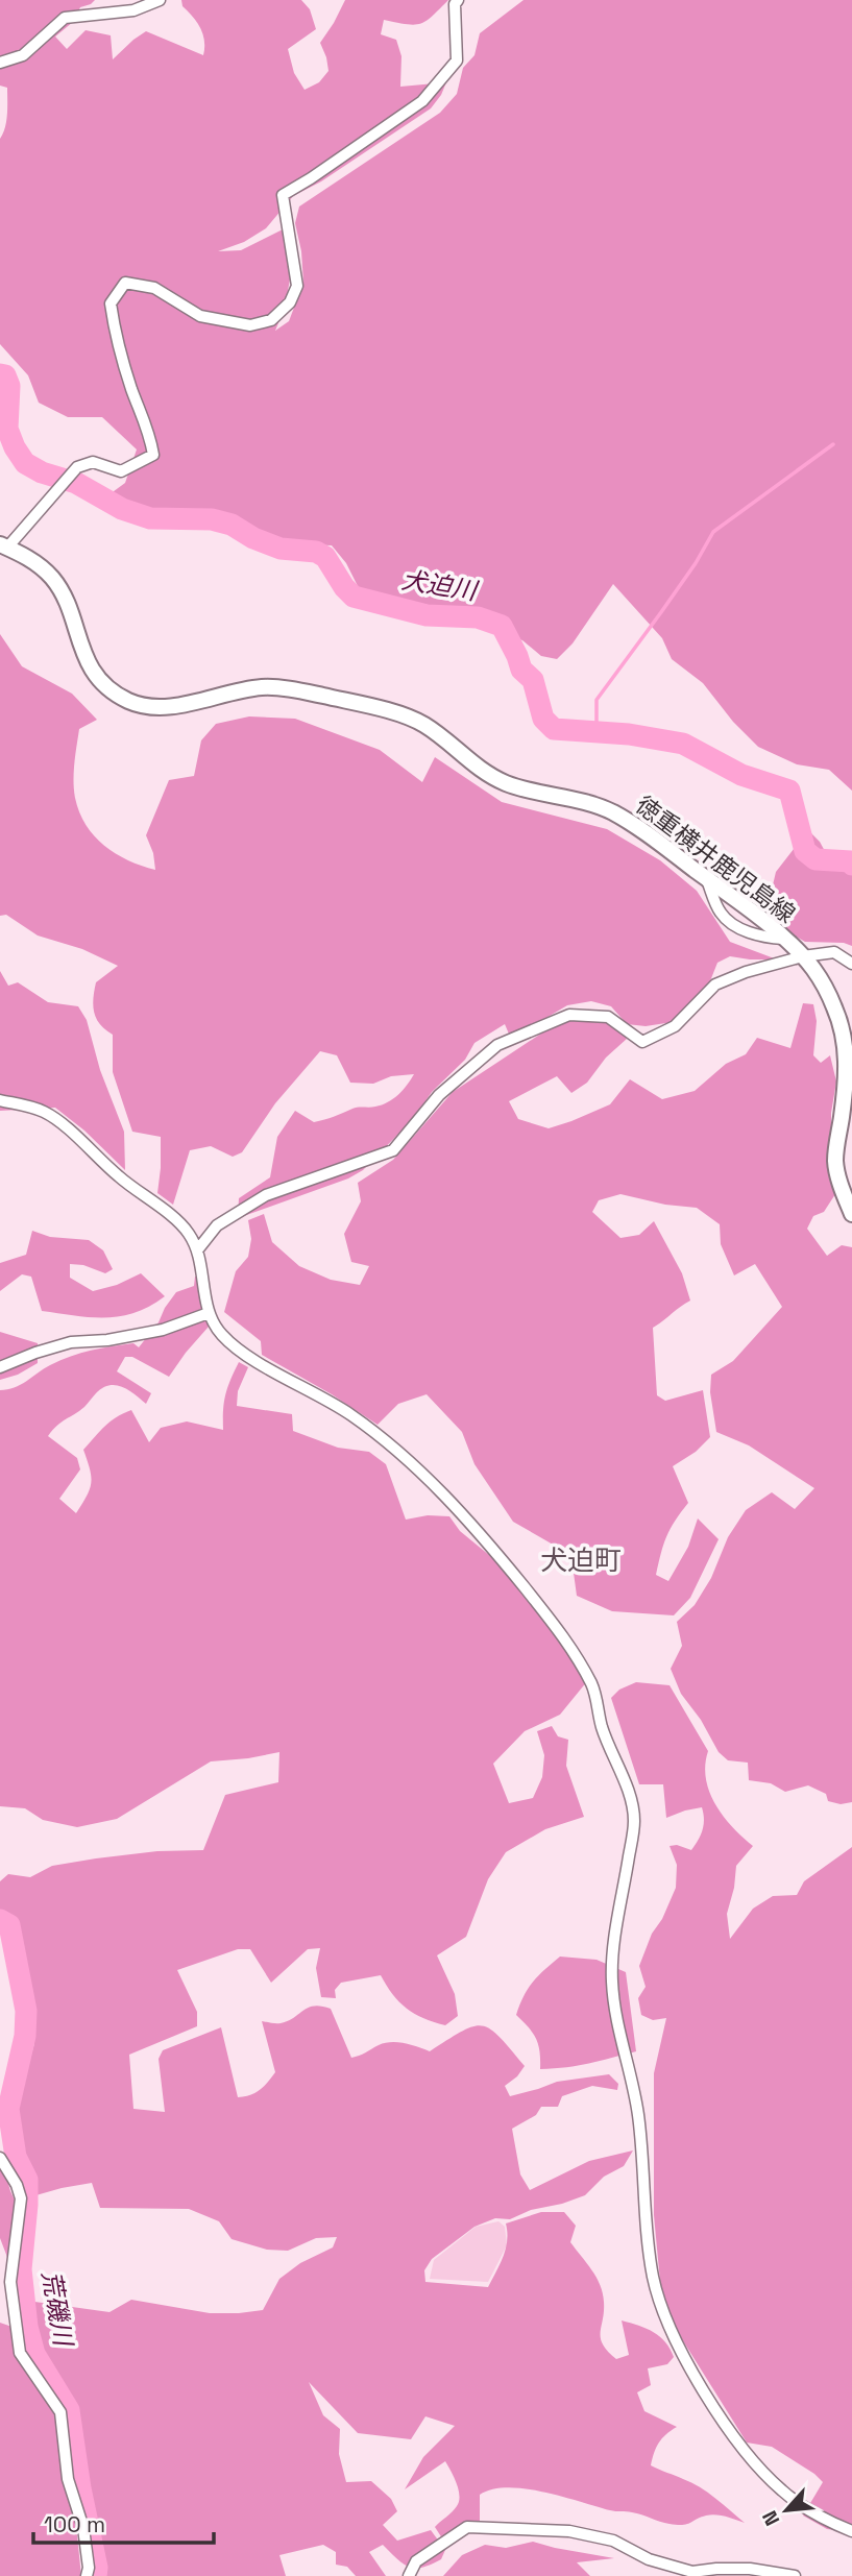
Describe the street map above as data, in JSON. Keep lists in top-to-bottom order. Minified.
{"streets":{"main road":["徳重横井鹿児島線"]},"districts":["犬迫町"],"water":["犬迫川","荒磯川"],"scale_bar":"100 m","north":"bottom left"}
